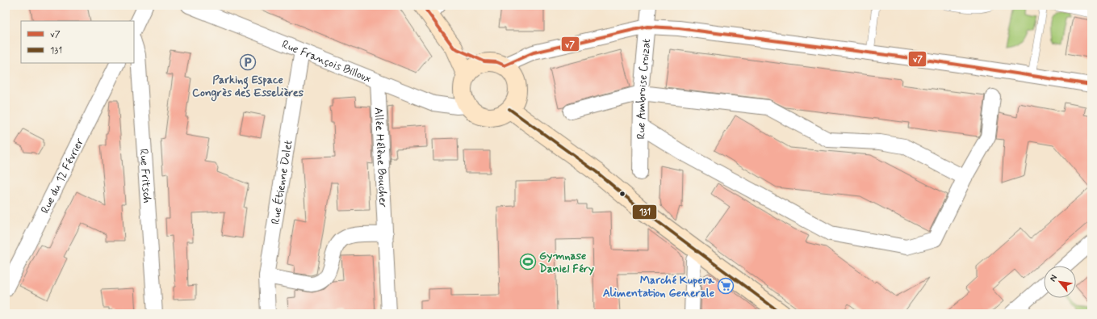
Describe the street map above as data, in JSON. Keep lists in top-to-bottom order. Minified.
{"streets":{"street":["Rue François Billoux","Rue Ambroise Croizat","Allée Hélène Boucher","Rue du 12 Février","Rue Fritsch","Rue Étienne Dolet"]},"crossings":[["Rue François Billoux","Allée Hélène Boucher"],["Rue François Billoux","Rue Étienne Dolet"]],"places":{"parking":["Parking Espace Congrès des Esselières"],"sports":["Gymnase Daniel Féry"],"supermarket":["Marché Kupera Alimentation Generale"]},"lines":["transit line v7","transit line 131"],"legend":["v7","131"],"north":"top left"}
